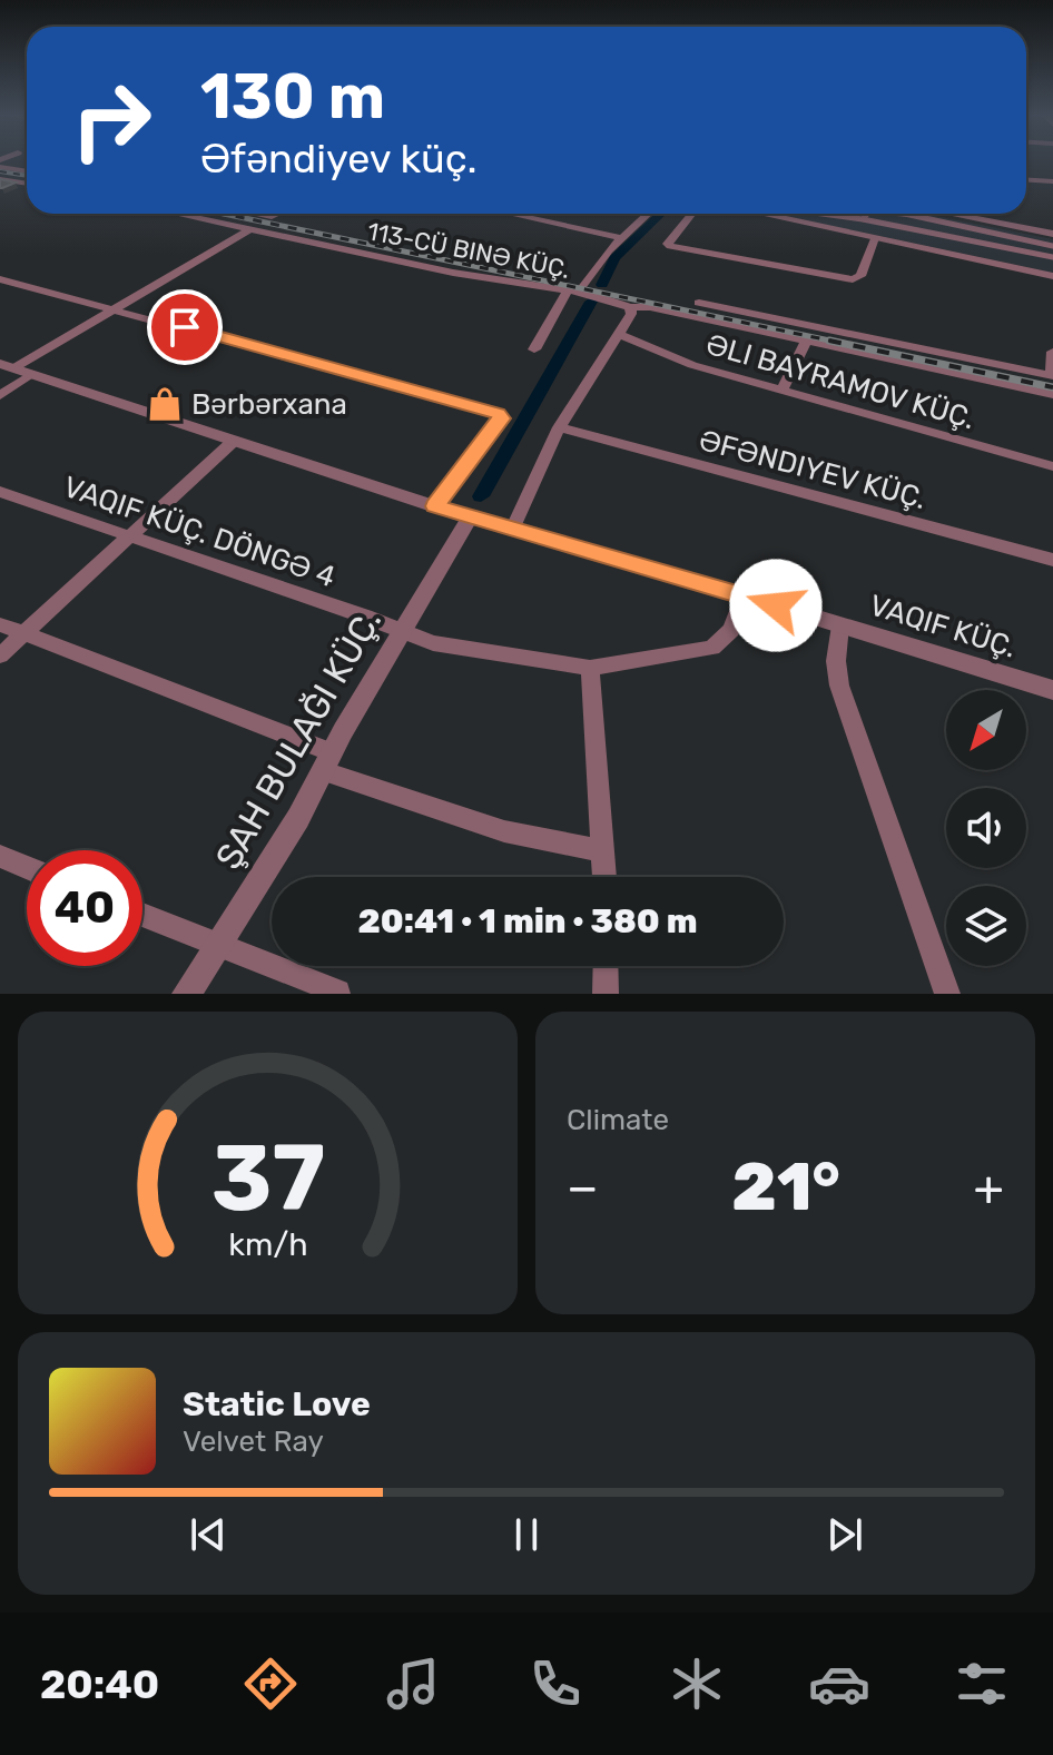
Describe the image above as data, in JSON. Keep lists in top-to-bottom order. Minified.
{"streets":{"street":["113-CÜ BINƏ KÜÇ.","ƏLI BAYRAMOV KÜÇ.","ƏFƏNDIYEV KÜÇ.","VAQIF KÜÇ. DÖNGƏ 4","VAQIF KÜÇ."]},"crossings":[["VAQIF KÜÇ. DÖNGƏ 4","VAQIF KÜÇ."]],"places":{"shop":["Bərbərxana"]},"north":"bottom left","page":{"turn":["130 m","Əfəndiyev küç."],"limit":"40","trip":"20:41 · 1 min · 380 m","tile":"Climate","heat":["−","21°","+"],"song":["Static Love","Velvet Ray"],"tabs":"20:40","gauge":["37","km/h"]}}
